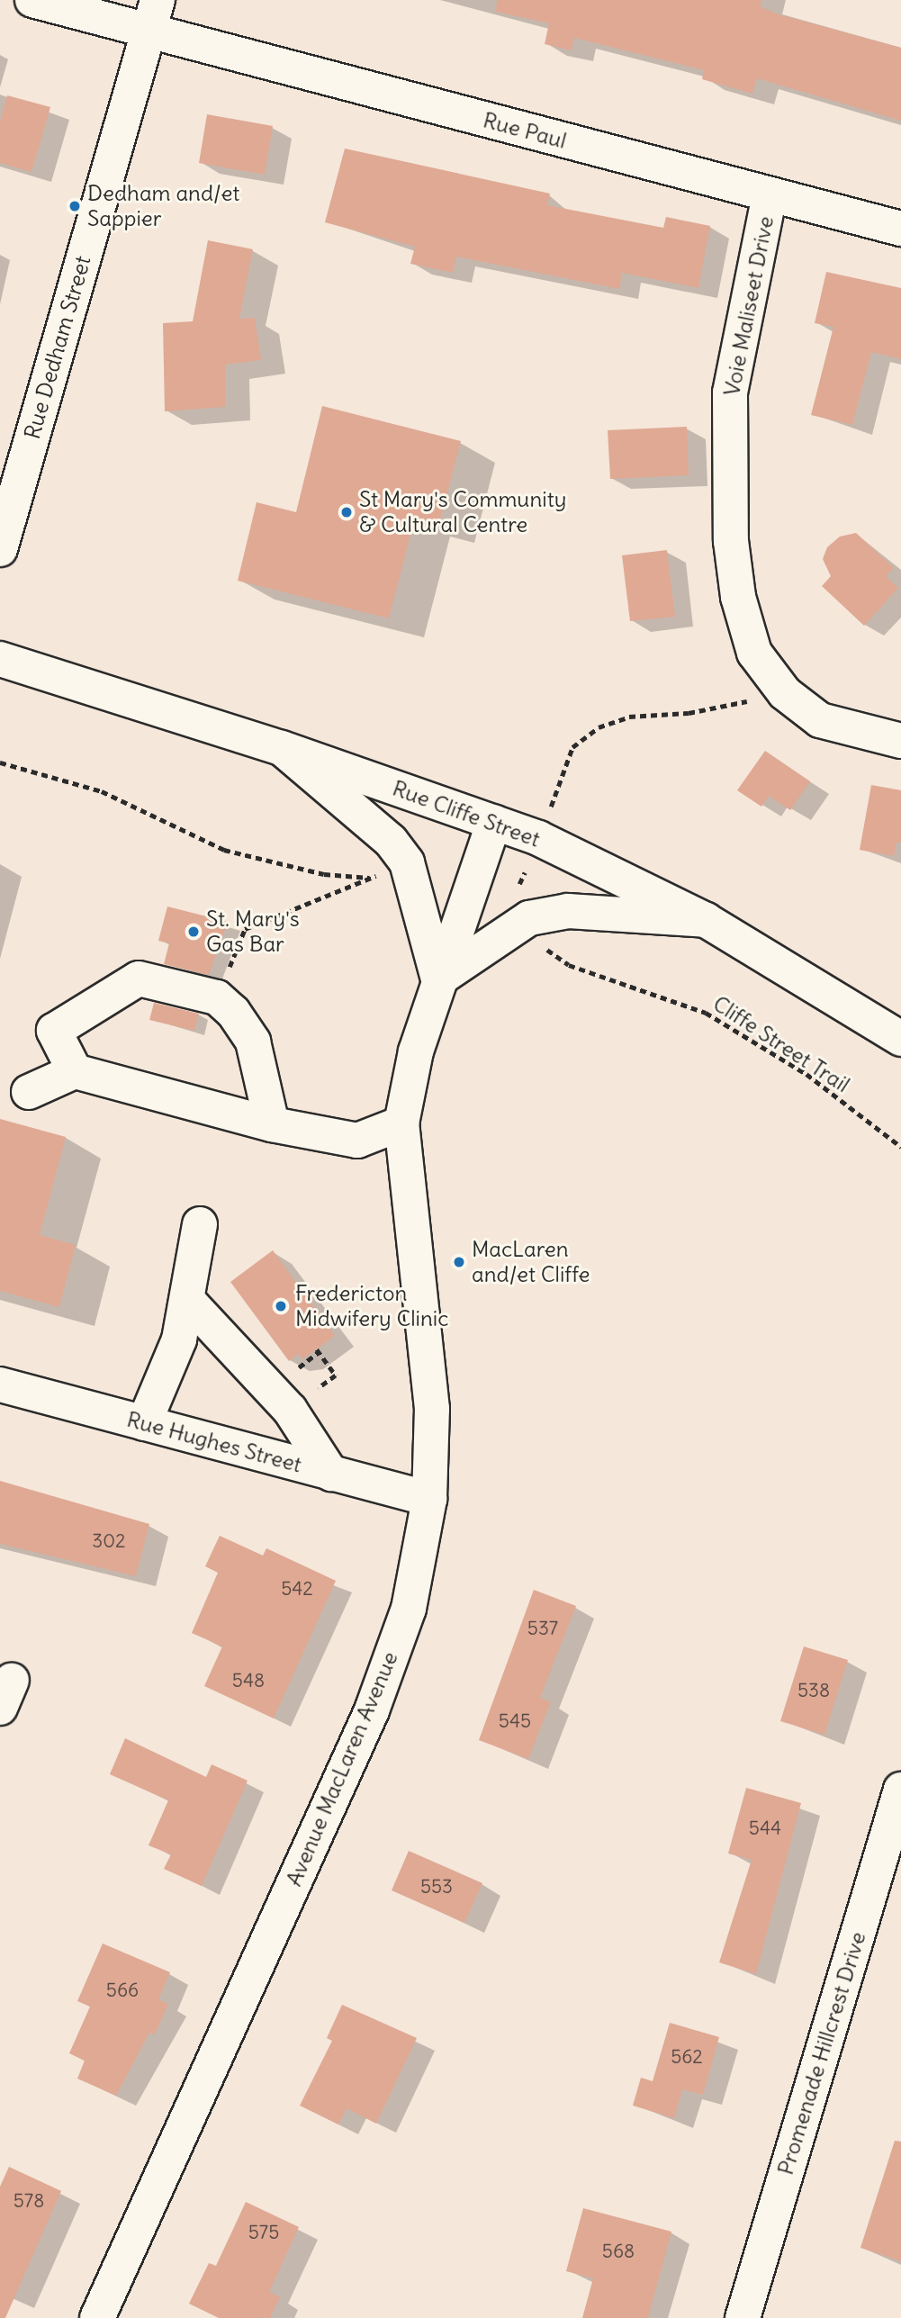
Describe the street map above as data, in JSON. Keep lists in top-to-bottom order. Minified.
{"streets":{"street":["Rue Paul","Voie Maliseet Drive","Rue Dedham Street","Rue Cliffe Street","Rue Hughes Street","Avenue MacLaren Avenue","Promenade Hillcrest Drive"],"path":["Cliffe Street Trail"]},"crossings":[["Rue Paul","Voie Maliseet Drive"],["Rue Paul","Rue Dedham Street"],["Rue Cliffe Street","Avenue MacLaren Avenue"],["Rue Hughes Street","Avenue MacLaren Avenue"]],"places":["Dedham and/et Sappier","St Mary's Community & Cultural Centre","St. Mary's Gas Bar","MacLaren and/et Cliffe","Fredericton Midwifery Clinic"],"house_numbers":["302","542","537","548","538","545","544","553","566","562","578","575","568"]}
